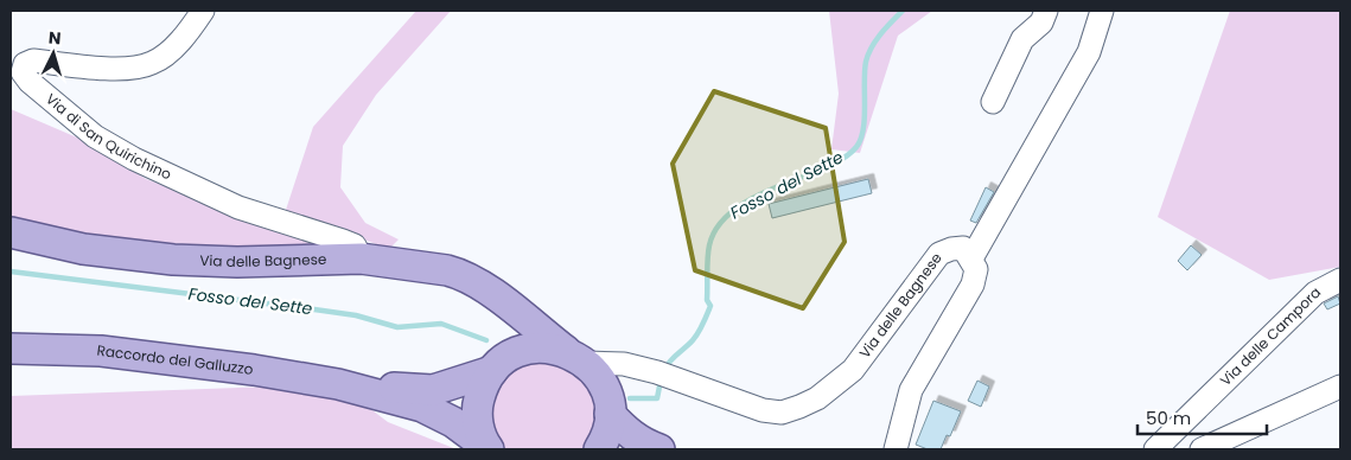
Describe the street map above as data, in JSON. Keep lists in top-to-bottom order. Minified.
{"streets":{"main road":["Via delle Bagnese","Raccordo del Galluzzo"],"street":["Via di San Quirichino","Via delle Campora"]},"crossings":[["Via di San Quirichino","Via delle Bagnese"],["Via delle Bagnese","Raccordo del Galluzzo"]],"water":["Fosso del Sette"],"scale_bar":"50 m","north":"top"}
